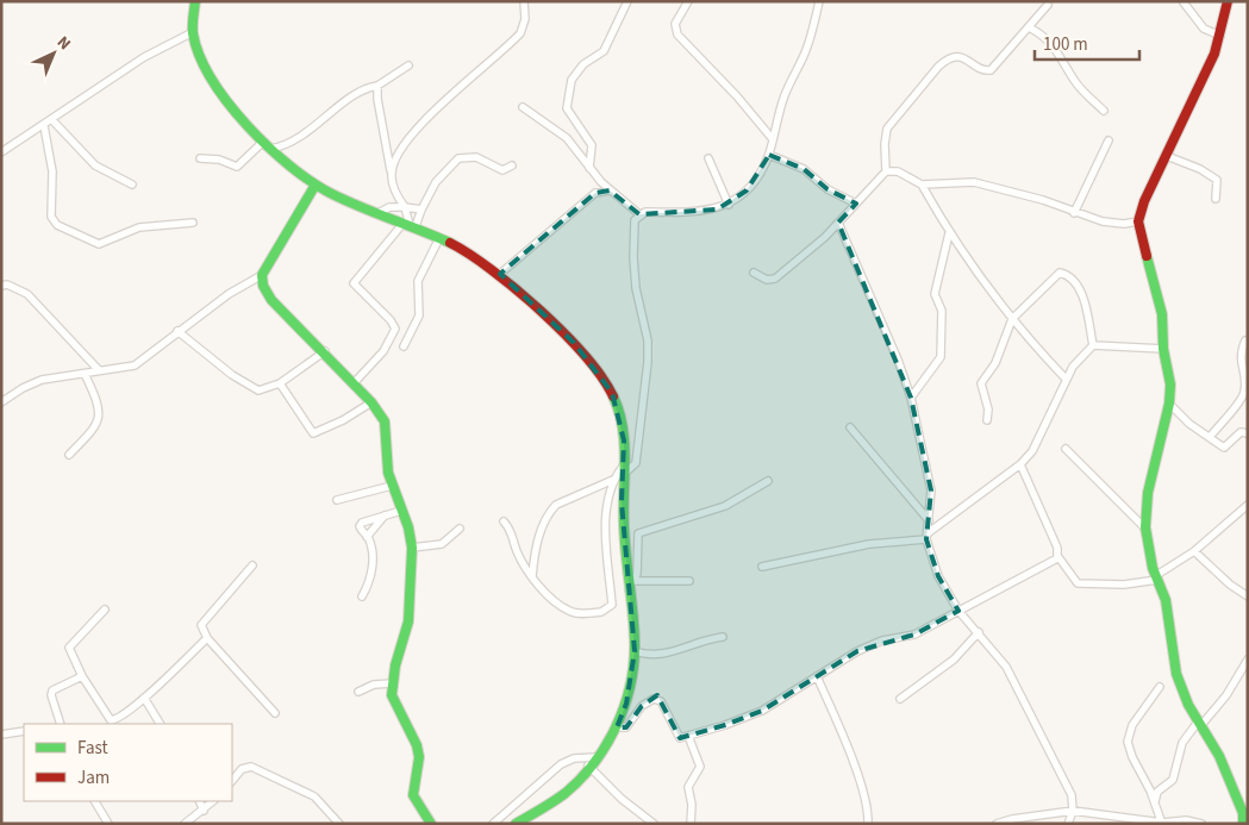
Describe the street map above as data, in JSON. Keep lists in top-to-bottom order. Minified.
{"legend":["Fast","Jam"],"scale_bar":"100 m","north":"top right"}
